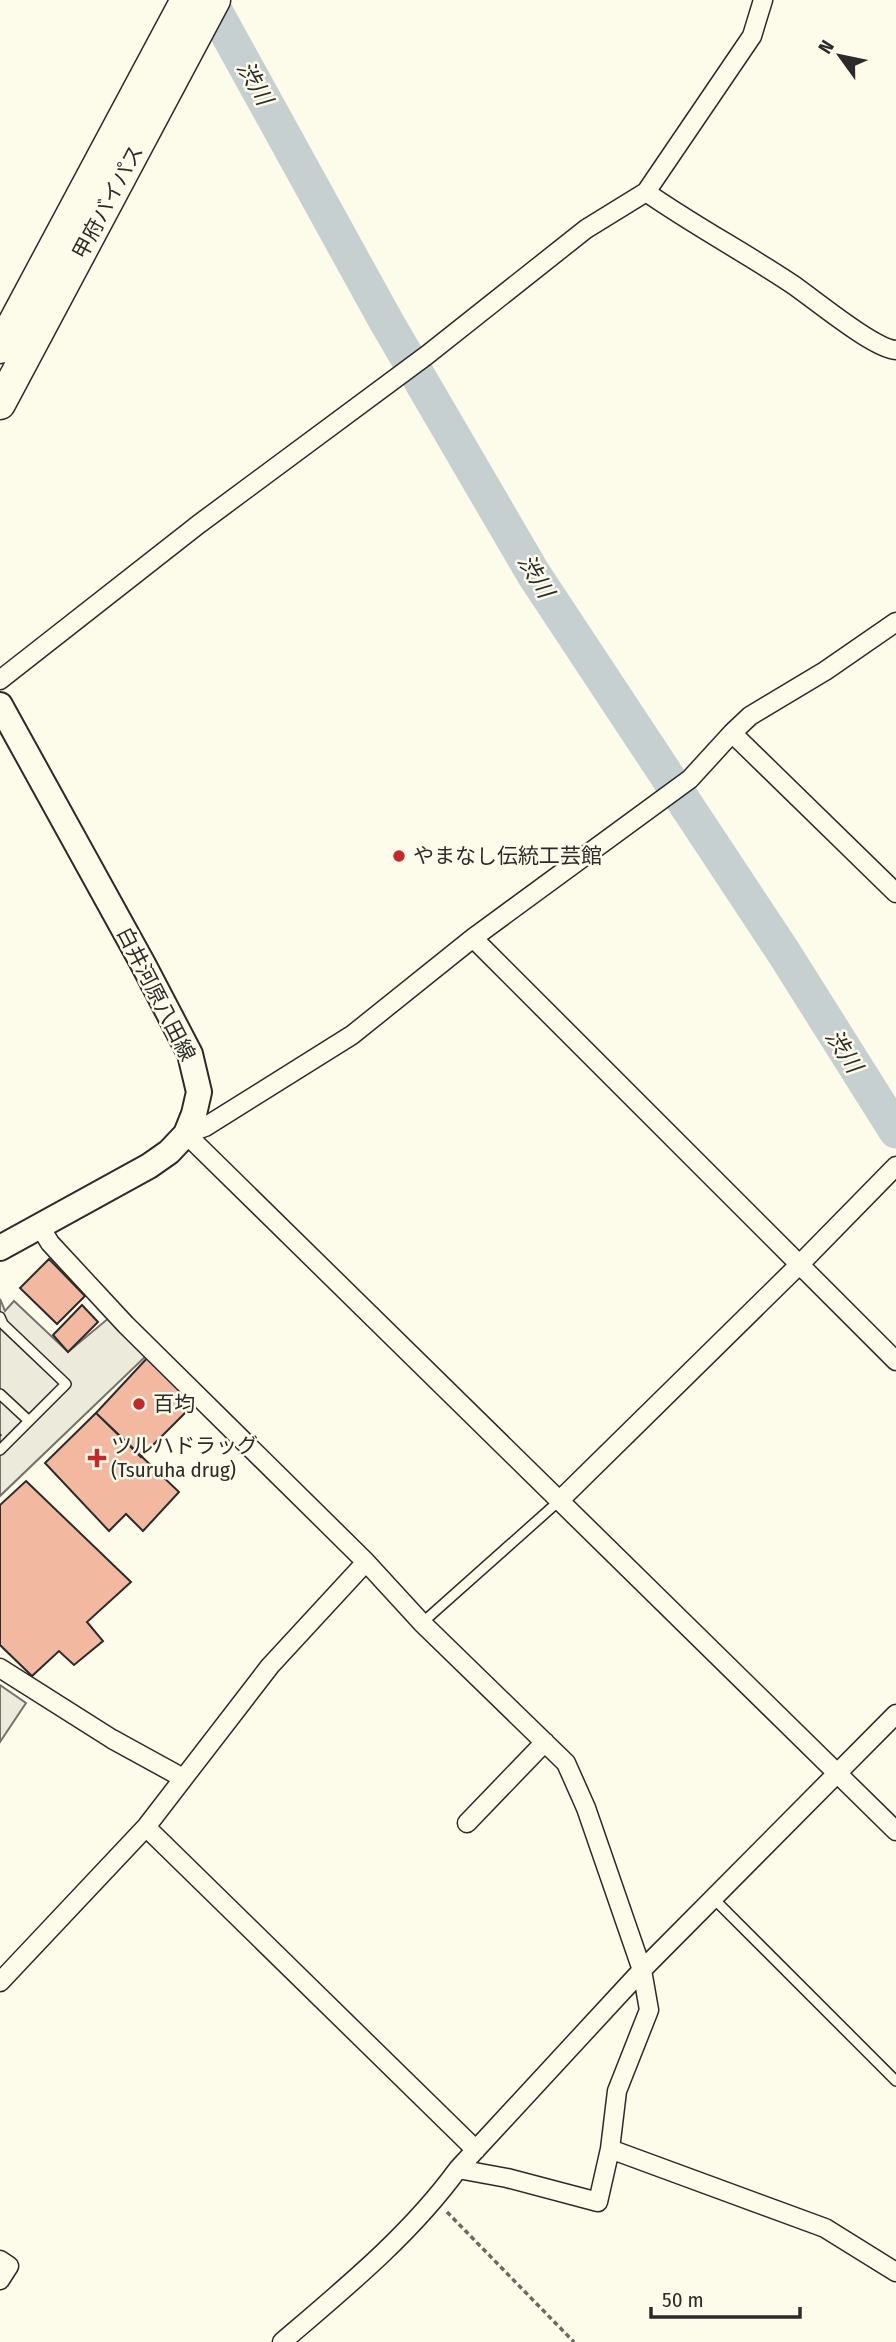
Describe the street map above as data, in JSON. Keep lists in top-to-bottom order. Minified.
{"streets":{"highway":["甲府バイパス"],"main road":["白井河原八田線"]},"water":["渋川"],"places":{"other":["やまなし伝統工芸館","百均"],"health":["ツルハドラッグ (Tsuruha drug)"]},"scale_bar":"50 m","north":"top left"}
